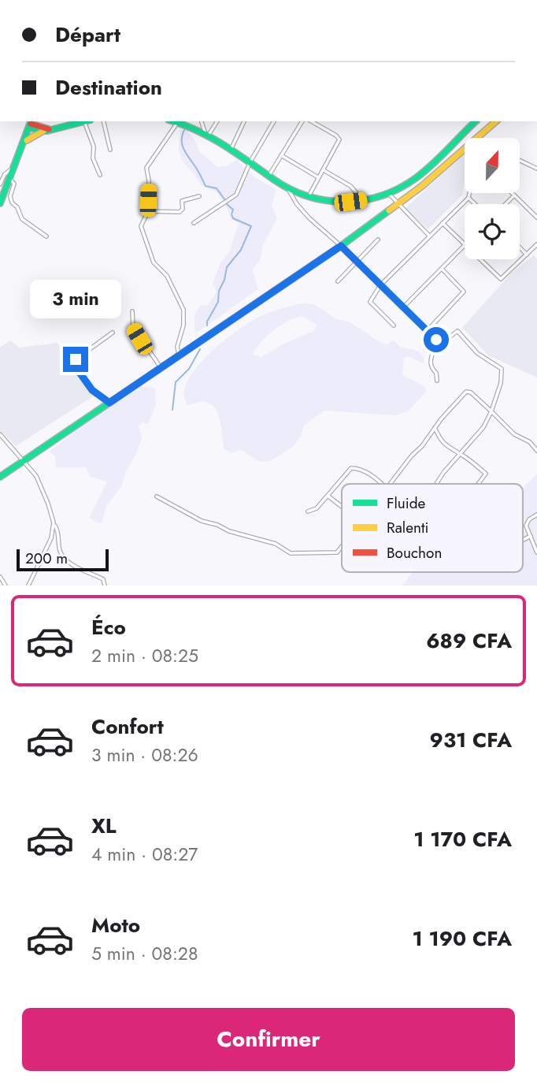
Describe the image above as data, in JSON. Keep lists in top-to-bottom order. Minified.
{"legend":["Fluide","Ralenti","Bouchon"],"scale_bar":"200 m","north":"top","page":{"banner":["Départ","Destination"],"bubble":"3 min","scale":"200 m","list":[{"name":"Éco","note":"2 min · 08:25","value":"689 CFA"},{"name":"Confort","note":"3 min · 08:26","value":"931 CFA"},{"name":"XL","note":"4 min · 08:27","value":"1 170 CFA"},{"name":"Moto","note":"5 min · 08:28","value":"1 190 CFA"}],"buttons":"Confirmer"}}
